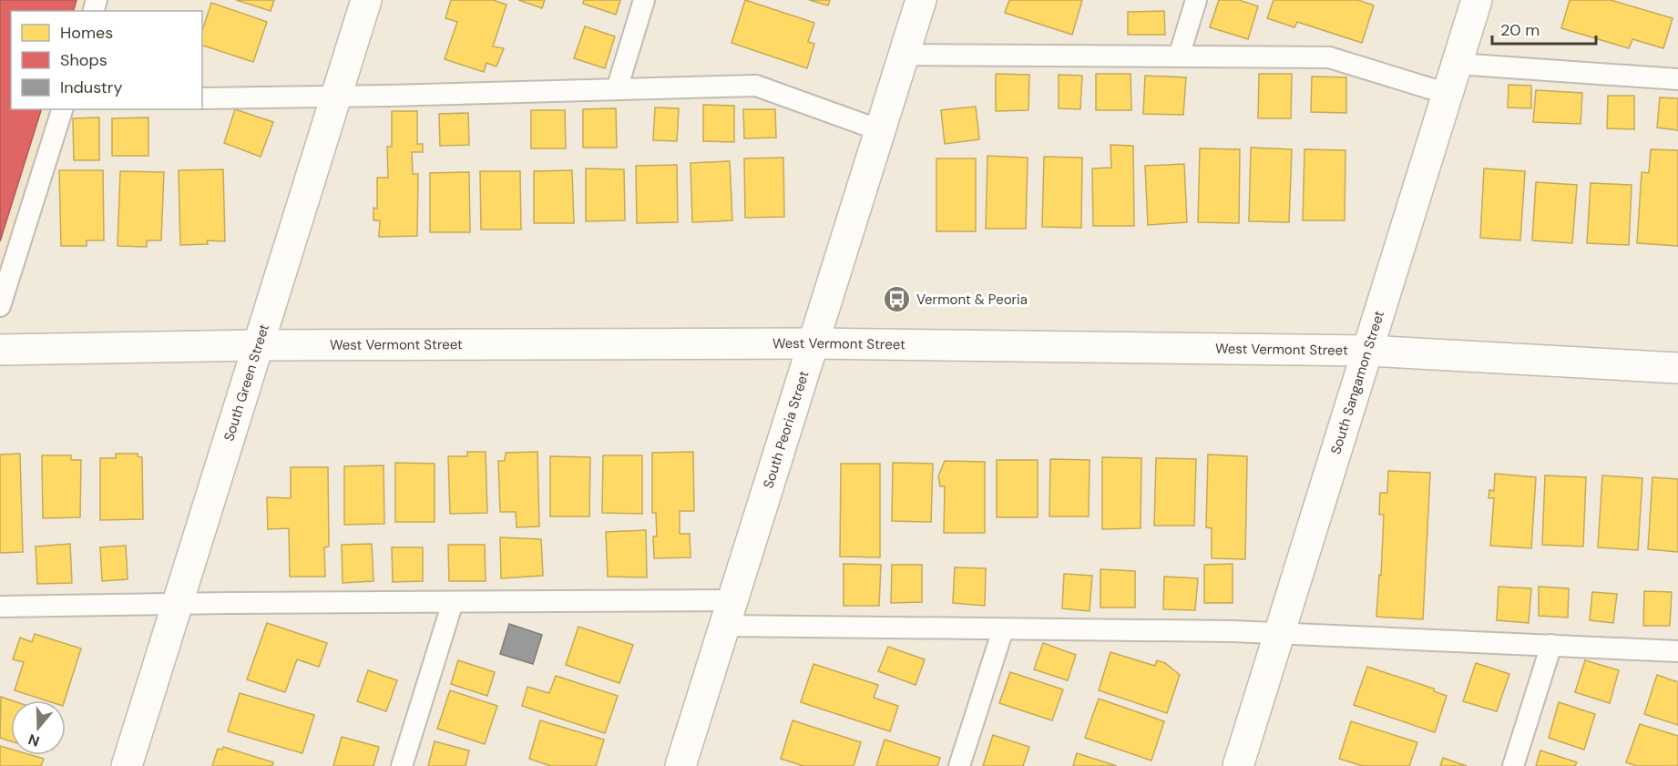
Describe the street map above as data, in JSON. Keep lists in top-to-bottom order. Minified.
{"streets":{"street":["West Vermont Street","South Green Street","South Sangamon Street","South Peoria Street"]},"crossings":[["West Vermont Street","South Green Street"],["West Vermont Street","South Sangamon Street"],["West Vermont Street","South Peoria Street"]],"places":{"bus stop":["Vermont & Peoria"]},"legend":["Homes","Shops","Industry"],"scale_bar":"20 m","north":"bottom"}
